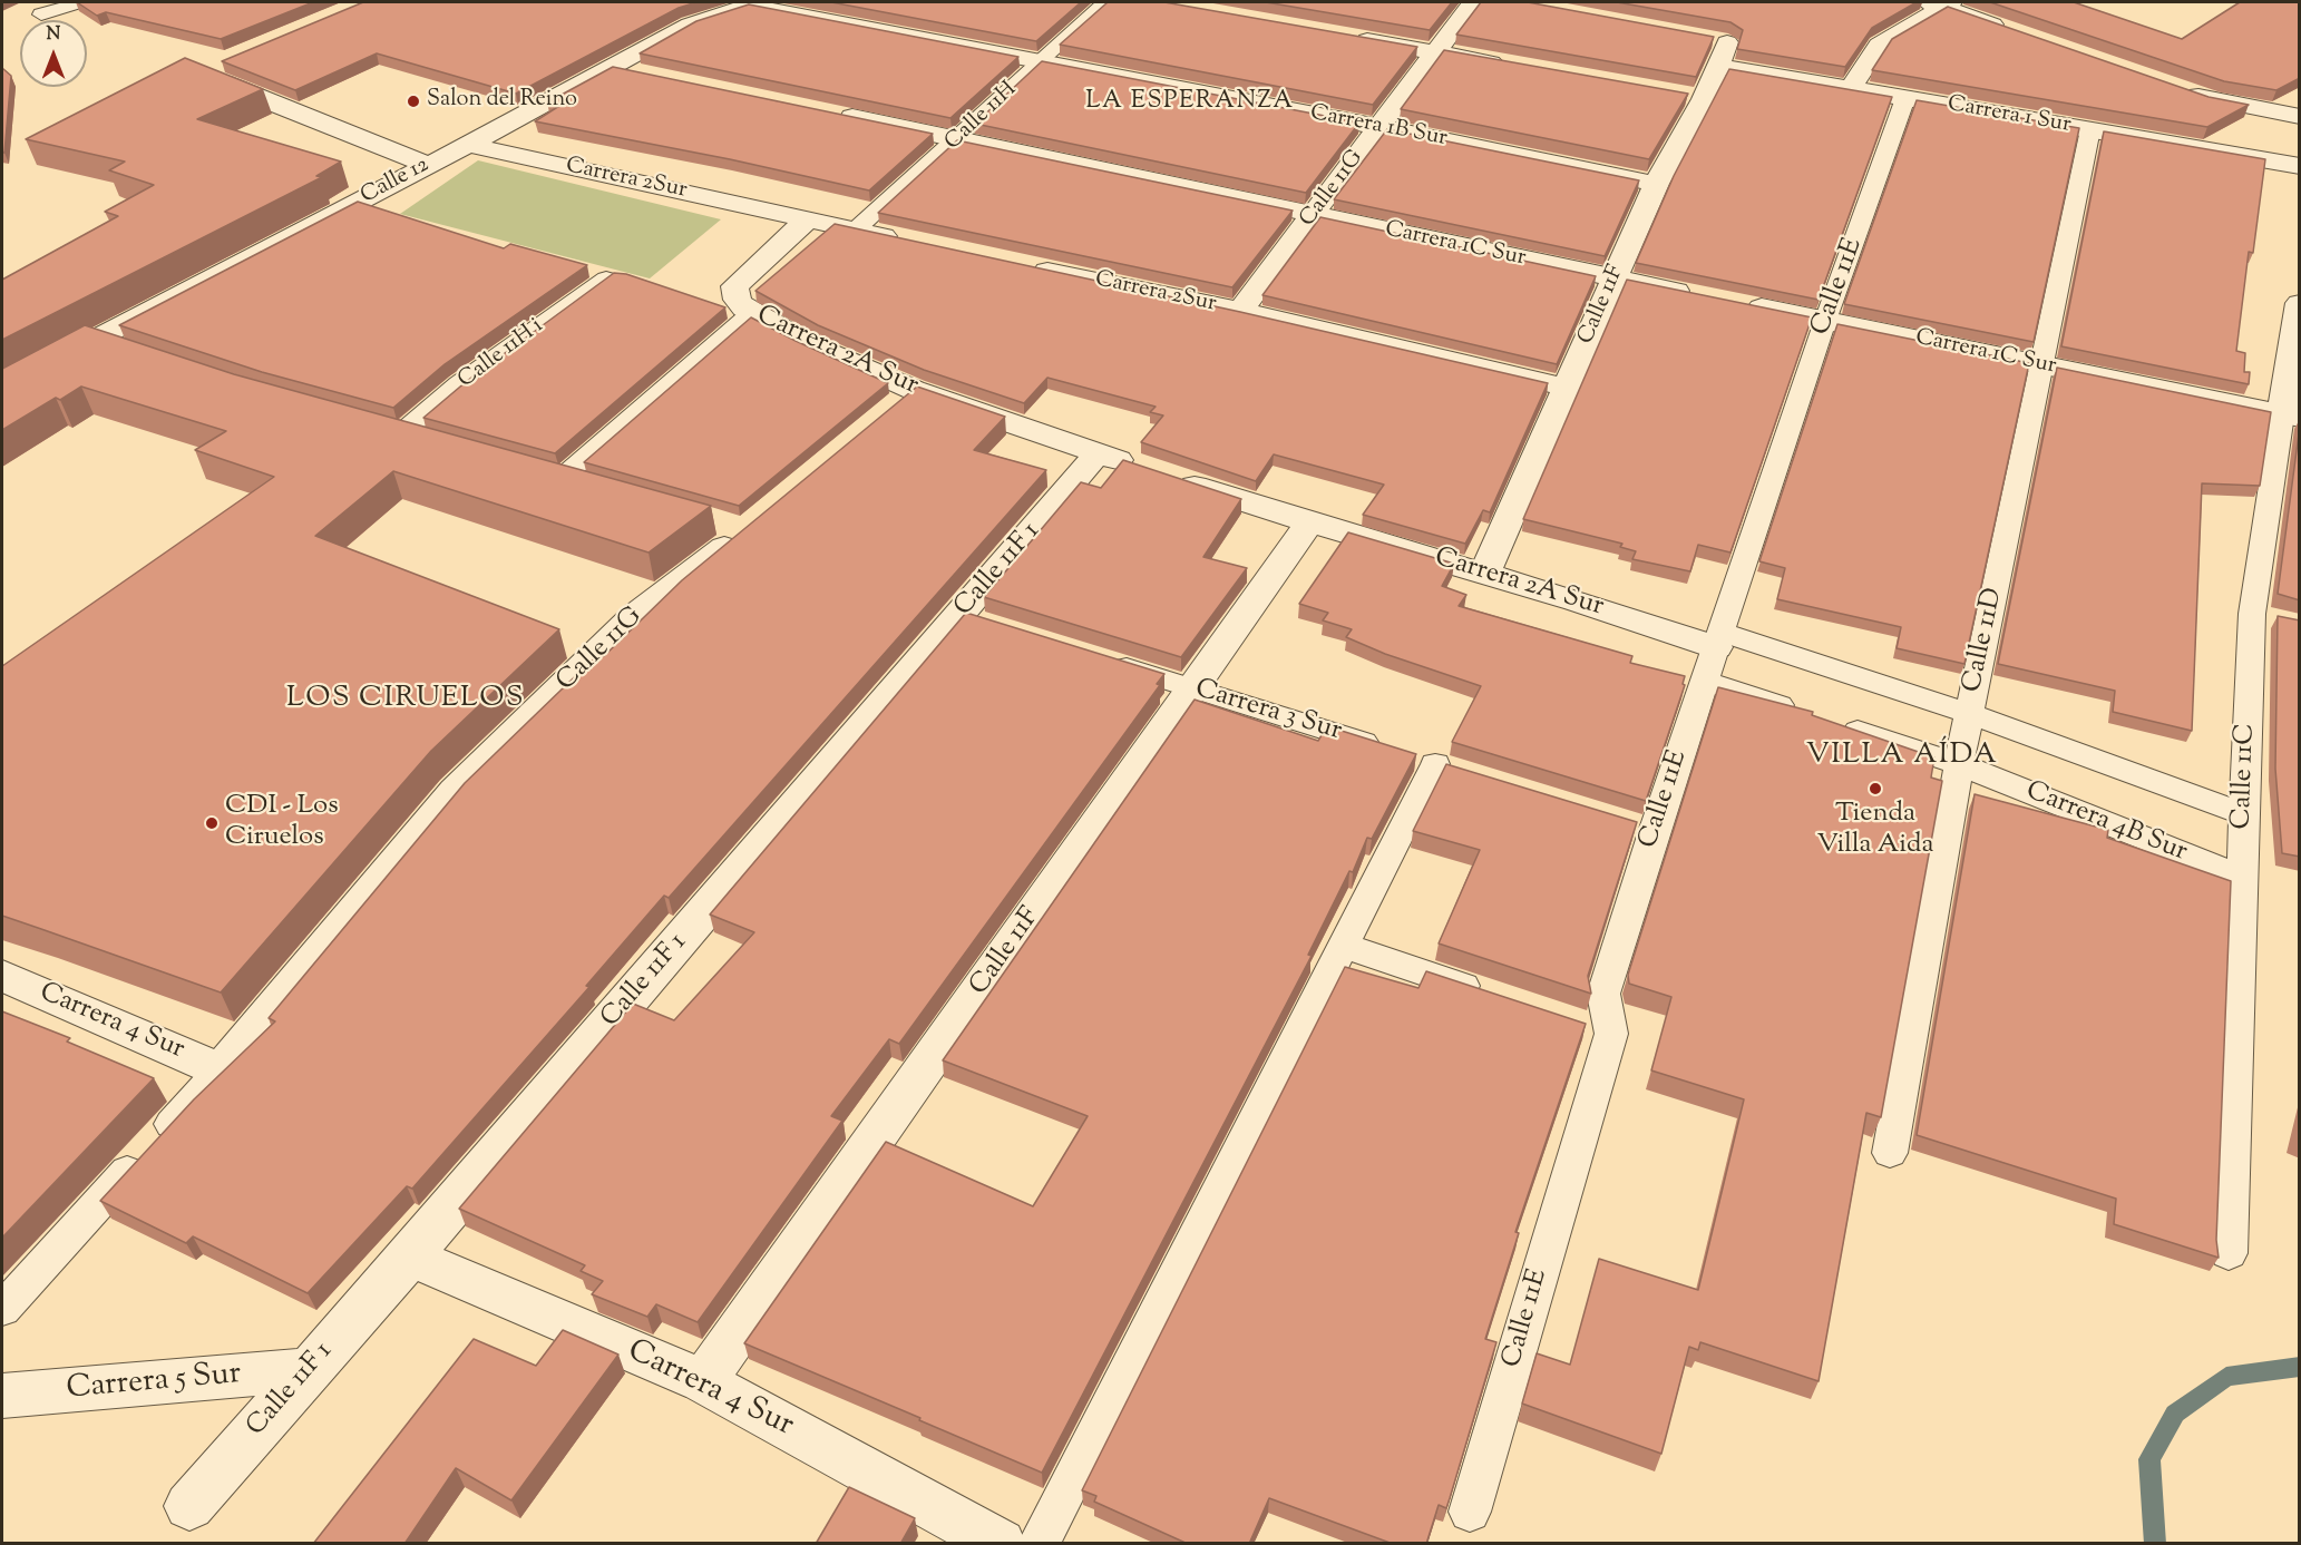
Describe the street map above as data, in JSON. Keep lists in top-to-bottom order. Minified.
{"streets":{"street":["Carrera 1 Sur","Carrera 1B Sur","Carrera 2Sur","Calle 12","Calle 11G","Carrera 1C Sur","Calle 11F","Carrera 2A Sur","Calle 11F 1","Calle 11C","Carrera 4 Sur","Carrera 5 Sur"],"lane":["Calle 11H","Calle 11E","Calle 11H i","Calle 11D","Carrera 3 Sur","Carrera 4B Sur"]},"crossings":[["Carrera 1 Sur","Calle 11E"],["Carrera 1 Sur","Calle 11F"],["Carrera 1 Sur","Calle 11D"],["Calle 11H","Carrera 1B Sur"],["Calle 11H","Carrera 2Sur"],["Calle 11H","Carrera 1C Sur"],["Carrera 1B Sur","Calle 12"],["Carrera 1B Sur","Calle 11G"],["Carrera 1B Sur","Calle 11F"],["Carrera 2Sur","Calle 12"],["Carrera 2Sur","Calle 11G"],["Carrera 2Sur","Calle 11F"],["Carrera 2Sur","Carrera 2A Sur"],["Calle 11G","Carrera 1C Sur"],["Calle 11G","Carrera 4 Sur"],["Carrera 1C Sur","Calle 11E"],["Carrera 1C Sur","Calle 11F"],["Carrera 1C Sur","Calle 11D"],["Carrera 1C Sur","Calle 11C"],["Calle 11E","Carrera 2A Sur"],["Calle 11E","Carrera 4B Sur"],["Calle 11F","Carrera 2A Sur"],["Calle 11F","Carrera 3 Sur"],["Calle 11F","Carrera 4 Sur"],["Carrera 2A Sur","Calle 11F 1"],["Carrera 2A Sur","Carrera 4B Sur"],["Calle 11F 1","Carrera 4 Sur"],["Calle 11F 1","Carrera 5 Sur"],["Calle 11D","Carrera 4B Sur"],["Calle 11C","Carrera 4B Sur"]],"districts":["LA ESPERANZA","LOS CIRUELOS","VILLA AÍDA"],"places":["Salon del Reino","Tienda Villa Aida","CDI - Los Ciruelos"],"north":"top"}
